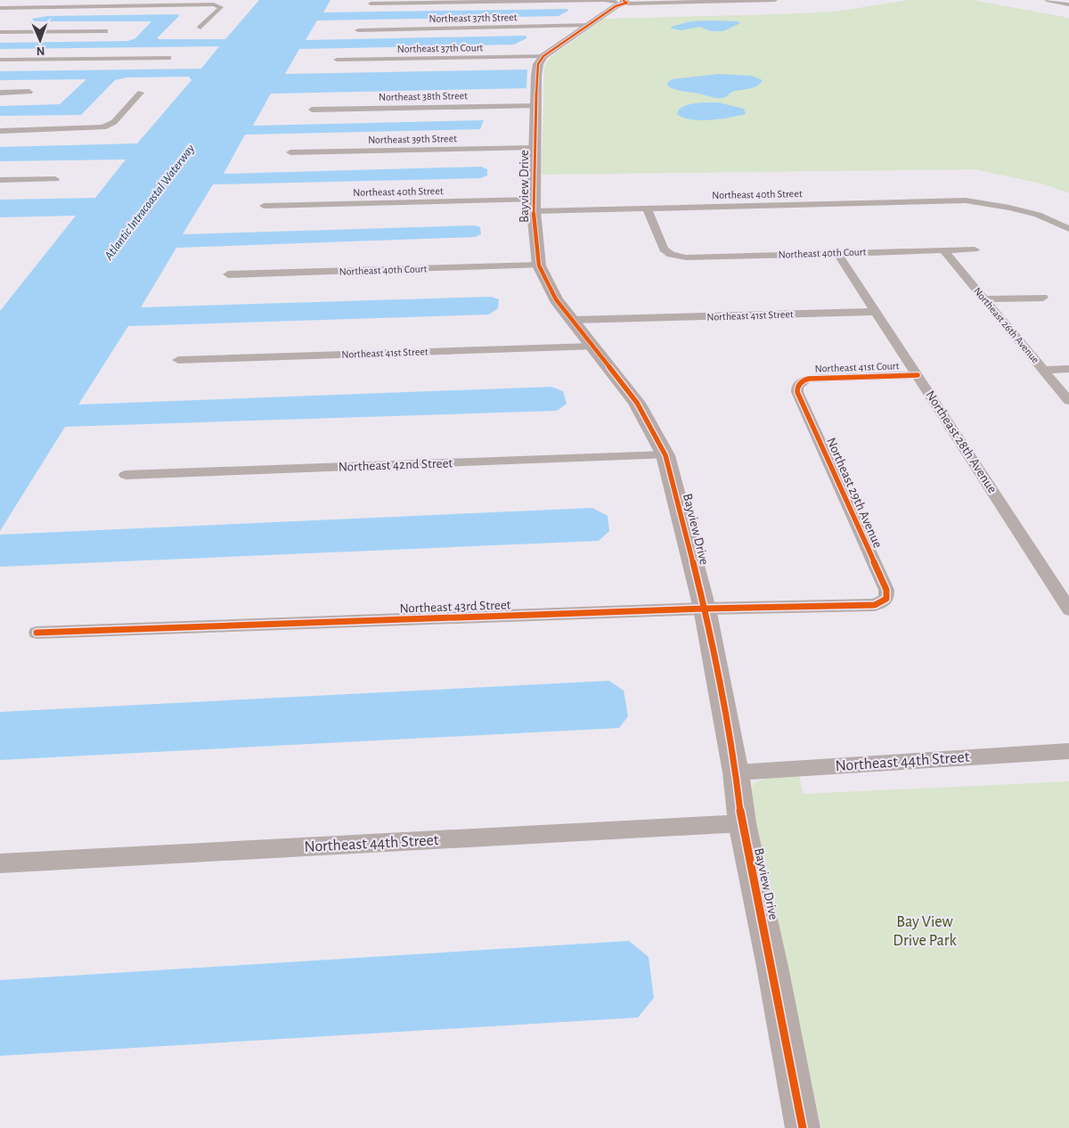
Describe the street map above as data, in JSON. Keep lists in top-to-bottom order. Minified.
{"streets":{"street":["Northeast 37th Street","Northeast 37th Court","Northeast 38th Street","Northeast 39th Street","Bayview Drive","Northeast 40th Street","Northeast 40th Court","Northeast 41st Street","Northeast 26th Avenue","Northeast 41st Court","Northeast 28th Avenue","Northeast 42nd Street","Northeast 29th Avenue","Northeast 43rd Street","Northeast 44th Street"]},"crossings":[["Northeast 37th Court","Bayview Drive"],["Northeast 38th Street","Bayview Drive"],["Northeast 39th Street","Bayview Drive"],["Bayview Drive","Northeast 40th Street"],["Bayview Drive","Northeast 40th Court"],["Bayview Drive","Northeast 41st Street"],["Bayview Drive","Northeast 42nd Street"],["Bayview Drive","Northeast 43rd Street"],["Bayview Drive","Northeast 44th Street"],["Northeast 40th Street","Northeast 40th Court"],["Northeast 40th Court","Northeast 26th Avenue"],["Northeast 40th Court","Northeast 28th Avenue"],["Northeast 41st Street","Northeast 28th Avenue"],["Northeast 41st Court","Northeast 28th Avenue"],["Northeast 41st Court","Northeast 29th Avenue"],["Northeast 29th Avenue","Northeast 43rd Street"]],"water":["Atlantic Intracoastal Waterway"],"parks":["Bay View Drive Park"],"north":"bottom"}
